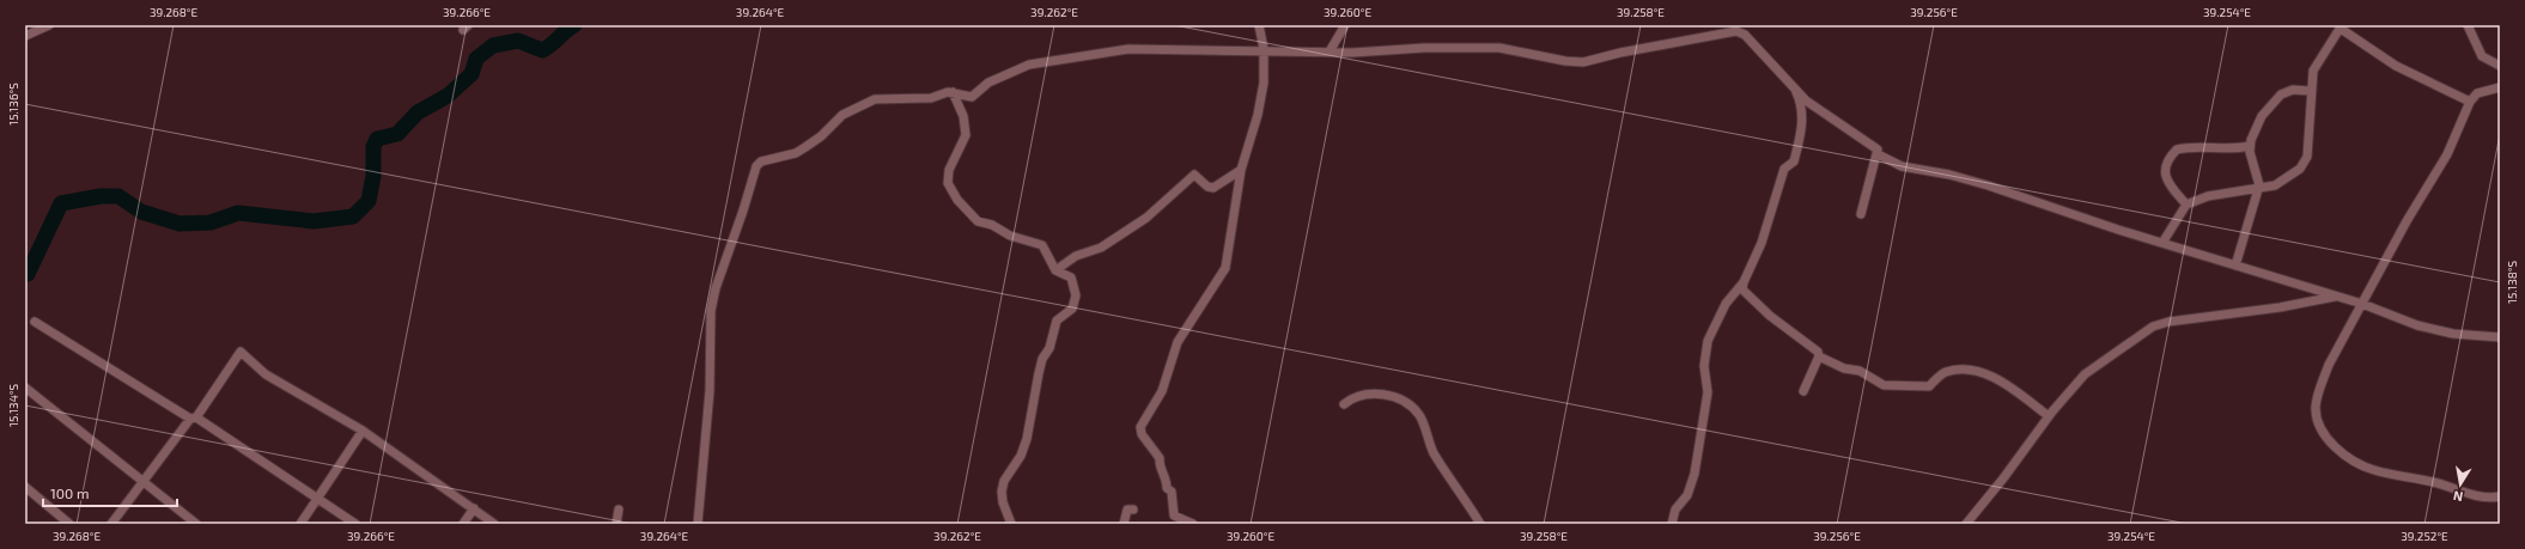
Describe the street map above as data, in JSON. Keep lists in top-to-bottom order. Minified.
{"scale_bar":"100 m","north":"bottom","coordinates":["39.268°E","39.266°E","39.264°E","39.262°E","39.260°E","39.258°E","39.256°E","39.254°E","15.136°S","15.138°S","15.134°S","39.252°E"]}
